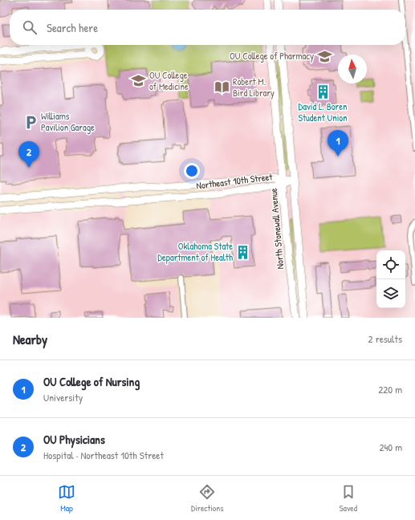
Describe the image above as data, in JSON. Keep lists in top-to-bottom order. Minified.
{"streets":{"main road":["Northeast 10th Street","North Stonewall Avenue"]},"crossings":[["Northeast 10th Street","North Stonewall Avenue"]],"places":{"school or university":["OU College of Pharmacy","OU College of Medicine"],"library":["Robert M. Bird Library"],"building":["David L. Boren Student Union","Oklahoma State Department of Health"],"parking":["Williams Pavilion Garage"]},"north":"top","page":{"search":"Search here","pins":["1","2"],"heading":["Nearby","2 results"],"list":[{"mark":"1","name":"OU College of Nursing","note":"University","value":"220 m"},{"mark":"2","name":"OU Physicians","note":"Hospital · Northeast 10th Street","value":"240 m"}],"nav":["Map","Directions","Saved"]}}
